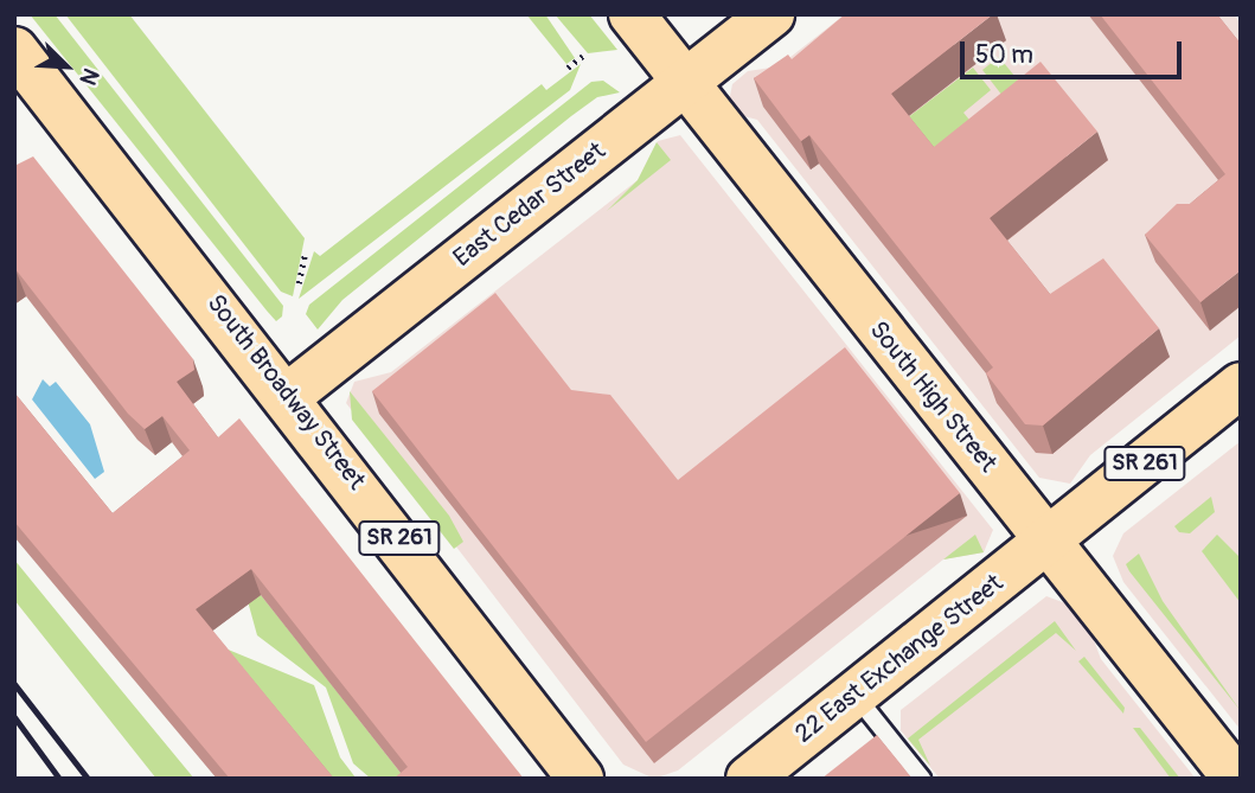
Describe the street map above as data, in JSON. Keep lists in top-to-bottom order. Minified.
{"streets":{"main road":["East Cedar Street","South Broadway Street","South High Street","SR 261","22 East Exchange Street"]},"crossings":[["East Cedar Street","South Broadway Street"],["East Cedar Street","South High Street"],["South High Street","SR 261"],["South High Street","22 East Exchange Street"],["SR 261","22 East Exchange Street"]],"scale_bar":"50 m","north":"bottom right"}
